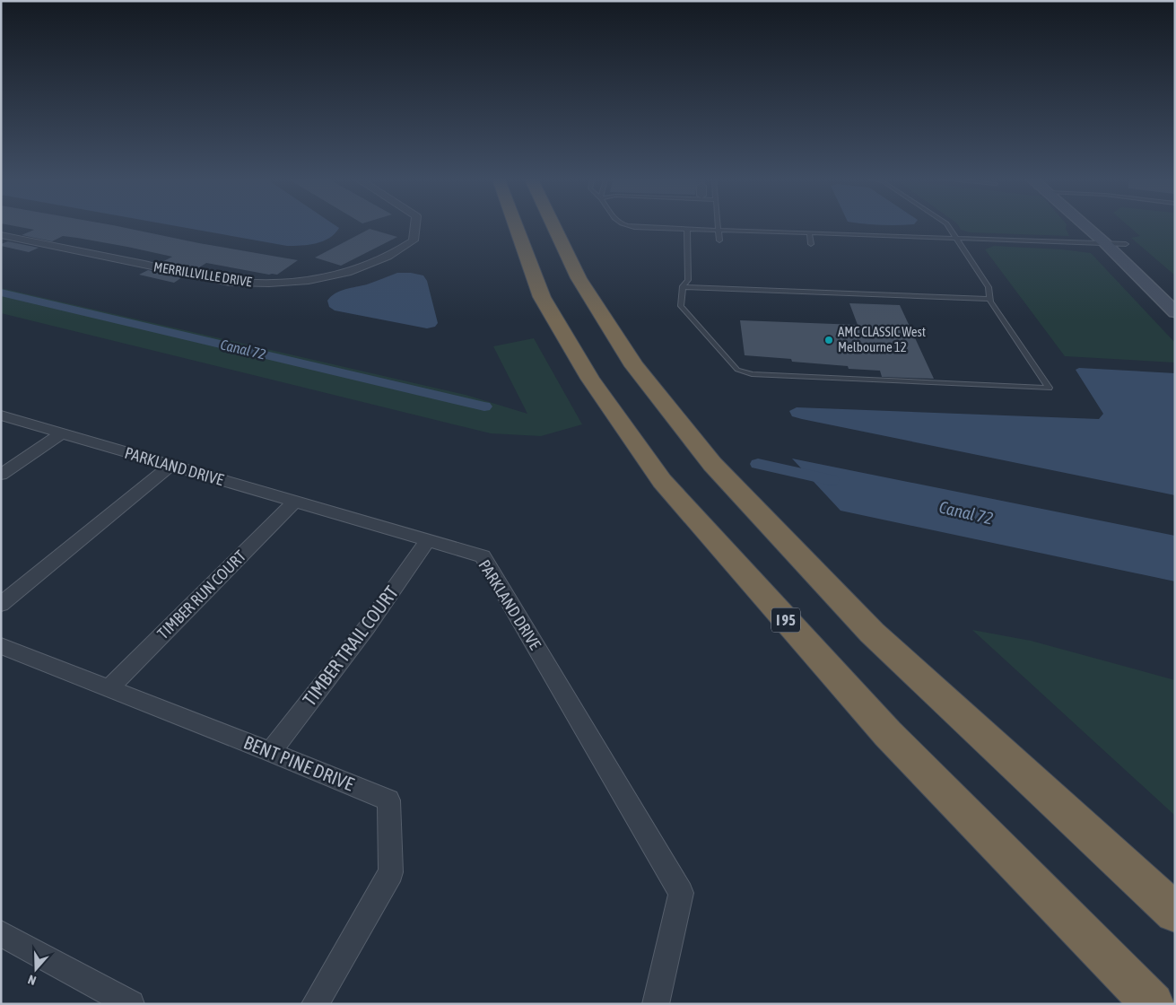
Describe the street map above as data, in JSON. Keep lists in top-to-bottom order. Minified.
{"streets":{"highway":["I 95"],"street":["MERRILLVILLE DRIVE","PARKLAND DRIVE","TIMBER RUN COURT","TIMBER TRAIL COURT","BENT PINE DRIVE"]},"crossings":[["PARKLAND DRIVE","TIMBER RUN COURT"],["PARKLAND DRIVE","TIMBER TRAIL COURT"],["TIMBER RUN COURT","BENT PINE DRIVE"],["TIMBER TRAIL COURT","BENT PINE DRIVE"]],"water":["Canal 72"],"places":["AMC CLASSIC West Melbourne 12"],"north":"bottom"}
